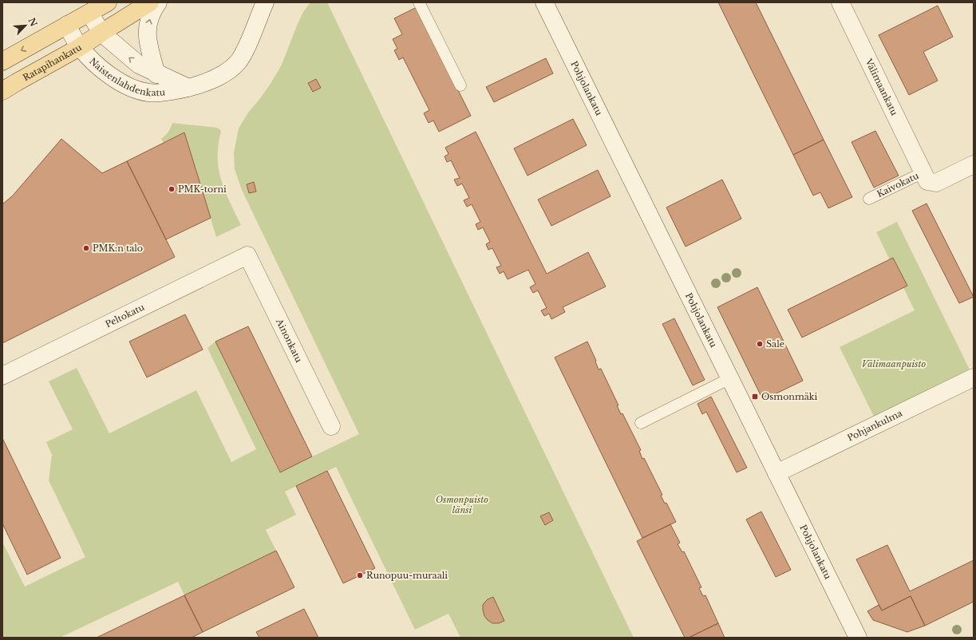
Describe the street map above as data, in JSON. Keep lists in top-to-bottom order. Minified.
{"streets":{"main road":["Ratapihankatu","Naistenlahdenkatu","Välimaankatu","Pohjolankatu","Kaivokatu","Peltokatu","Ainonkatu","Pohjankulma"]},"crossings":[["Ratapihankatu","Naistenlahdenkatu"],["Välimaankatu","Kaivokatu"],["Pohjolankatu","Pohjankulma"],["Peltokatu","Ainonkatu"]],"parks":["Välimaanpuisto","Osmonpuisto länsi"],"places":{"other":["PMK-torni","PMK:n talo","Sale","Runopuu-muraali"],"transit":["Osmonmäki"]},"north":"top right"}
